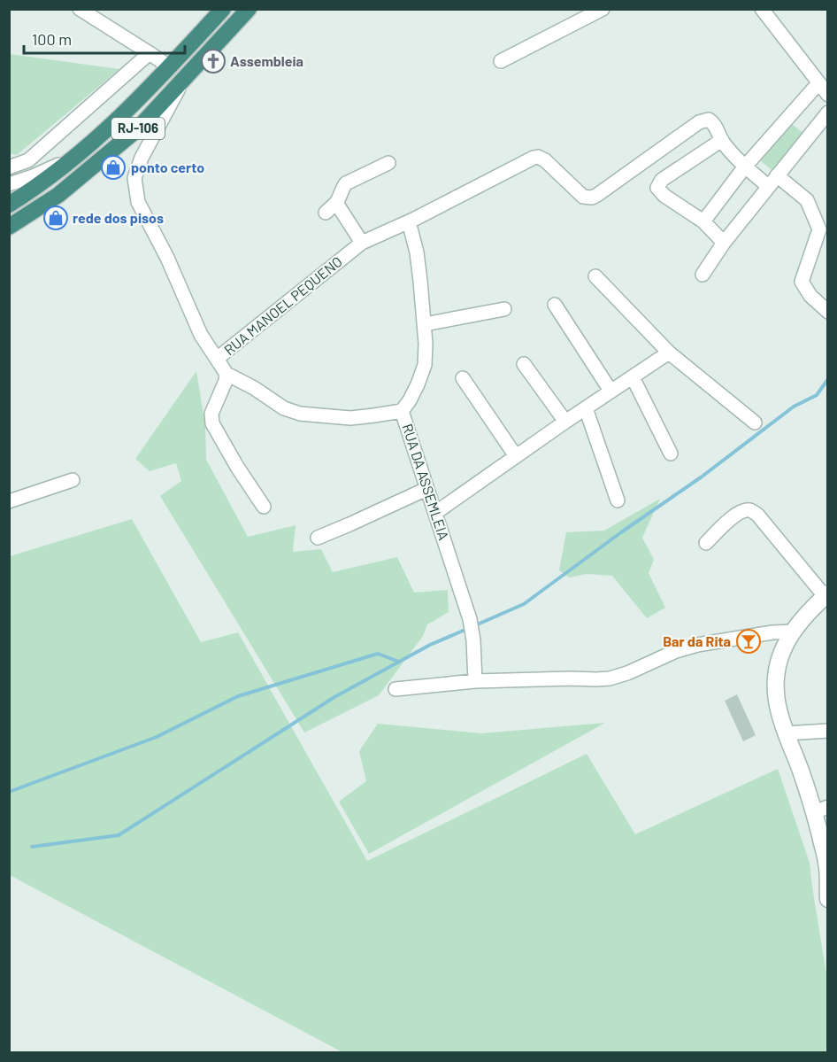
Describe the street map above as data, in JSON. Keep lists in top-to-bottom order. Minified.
{"streets":{"highway":["RJ-106"],"street":["RUA MANOEL PEQUENO","RUA DA ASSEMLEIA"]},"crossings":[["RJ-106","RUA MANOEL PEQUENO"],["RUA MANOEL PEQUENO","RUA DA ASSEMLEIA"]],"places":{"church":["Assembleia"],"shop":["ponto certo","rede dos pisos"],"bar":["Bar da Rita"]},"scale_bar":"100 m"}
